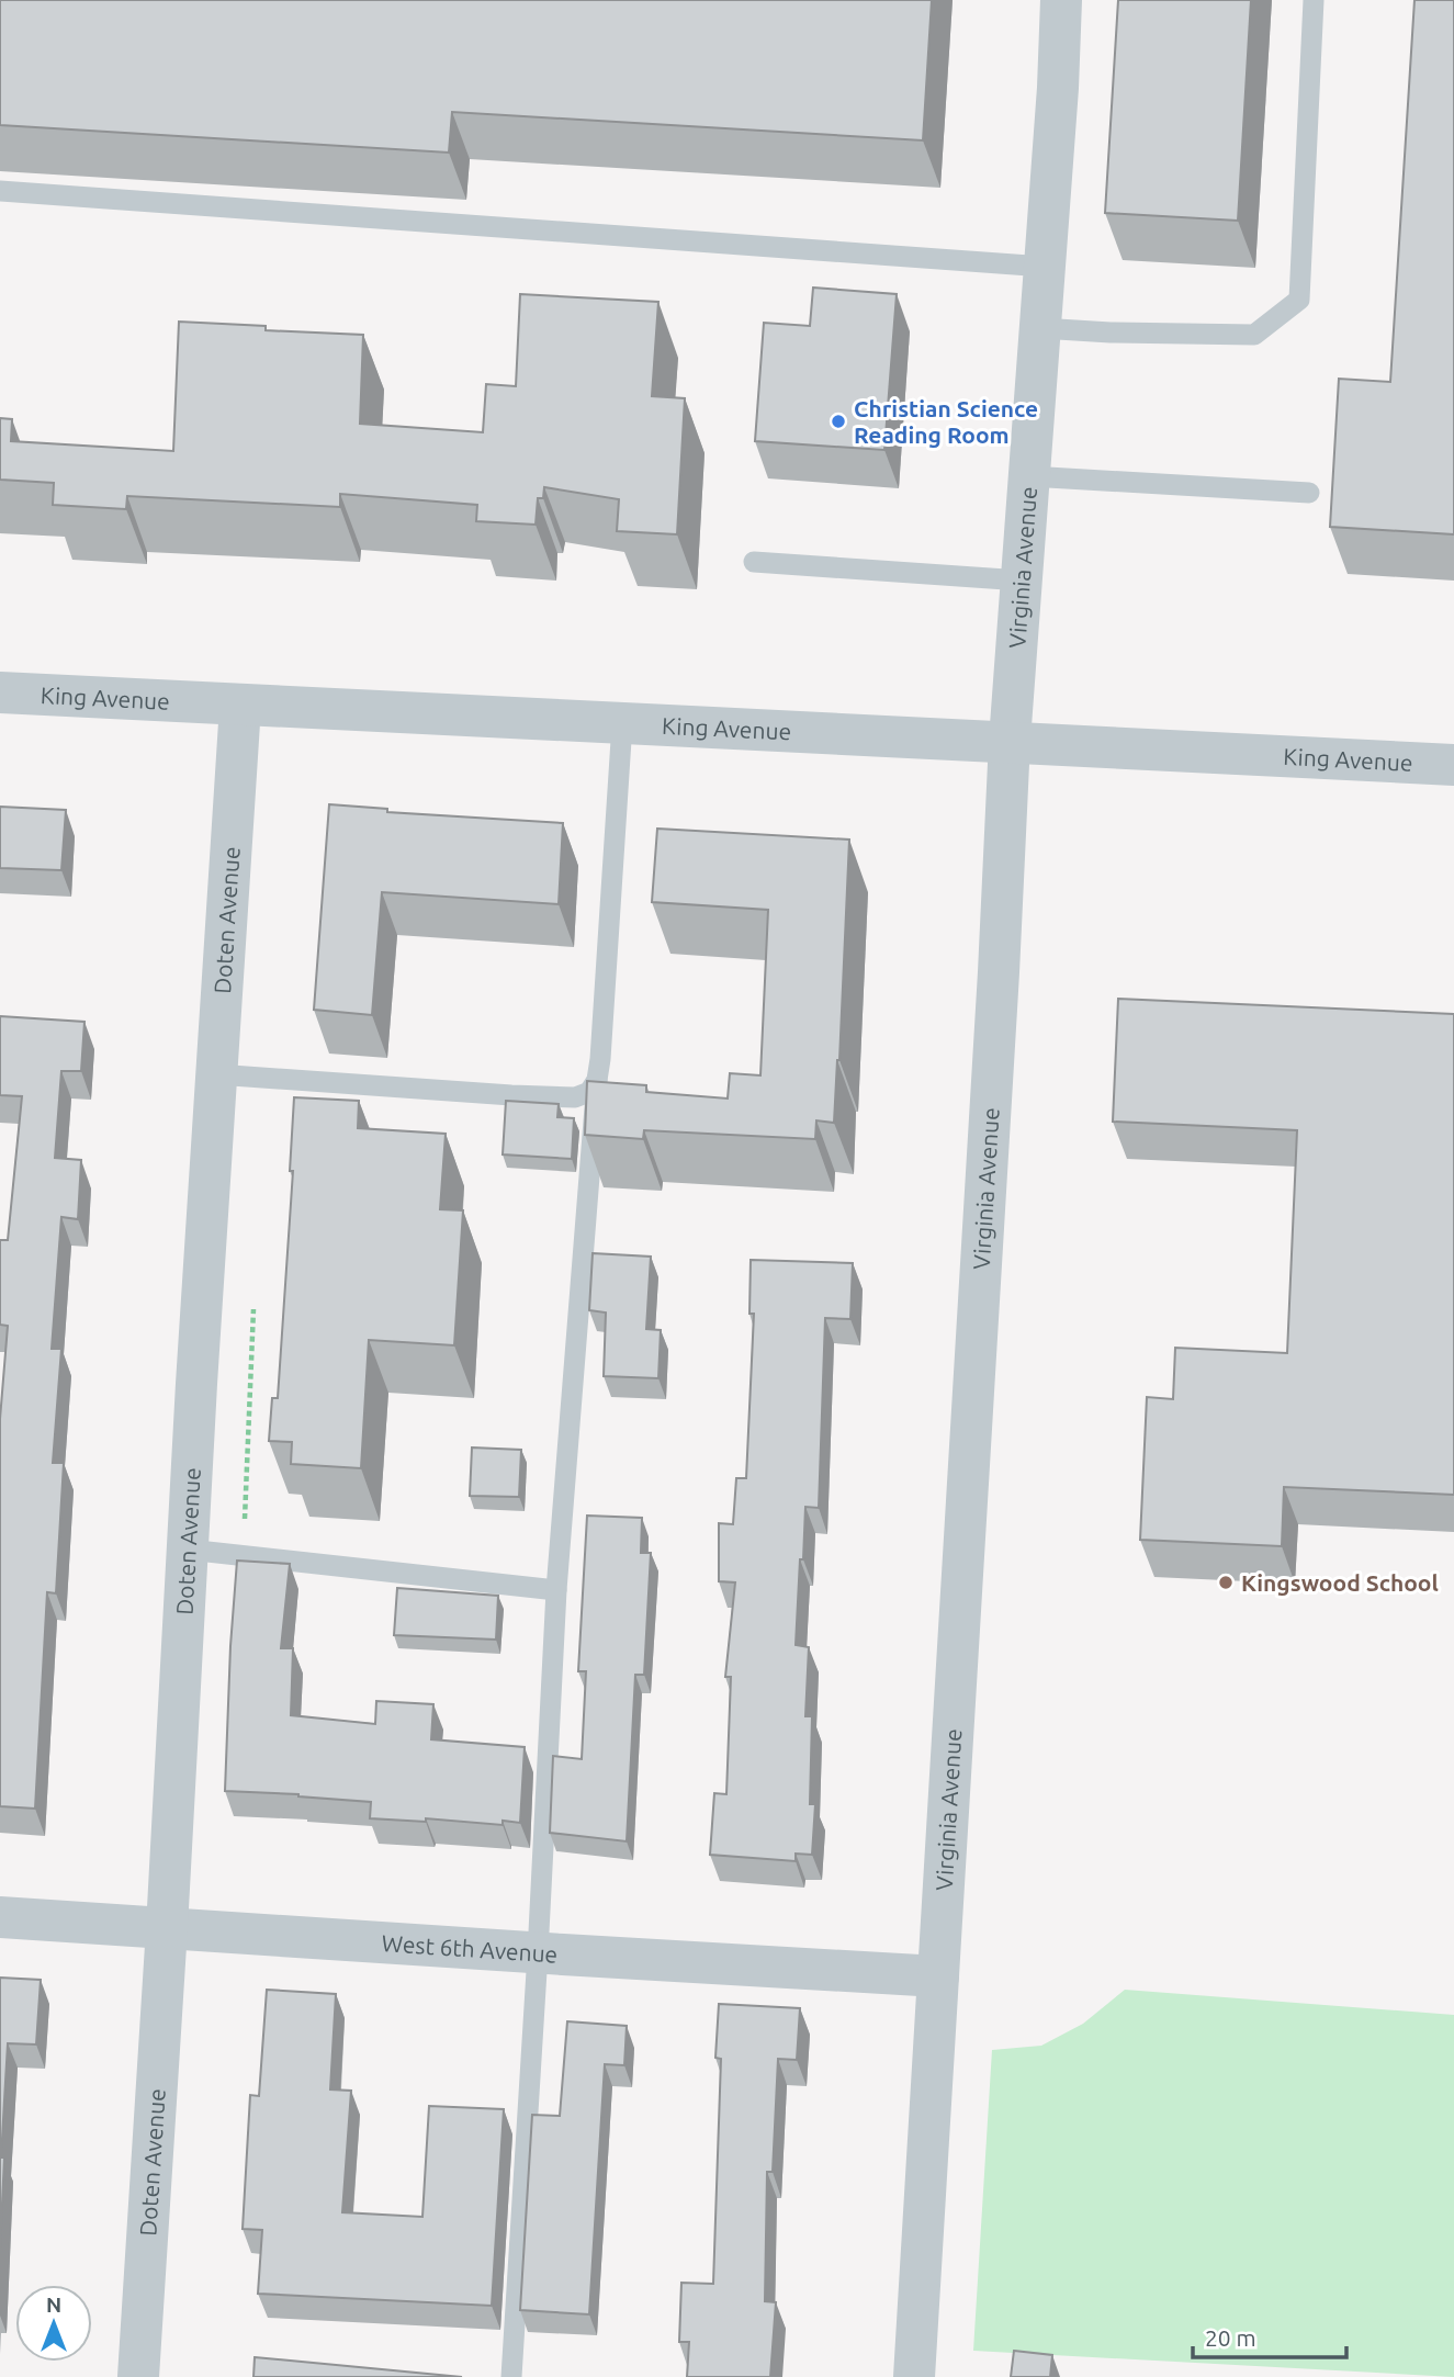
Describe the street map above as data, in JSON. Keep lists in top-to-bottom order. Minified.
{"streets":{"street":["Virginia Avenue","King Avenue","Doten Avenue","West 6th Avenue"]},"crossings":[["Virginia Avenue","King Avenue"],["Virginia Avenue","West 6th Avenue"],["King Avenue","Doten Avenue"],["Doten Avenue","West 6th Avenue"]],"places":["Christian Science Reading Room","Kingswood School"],"scale_bar":"20 m","north":"top"}
